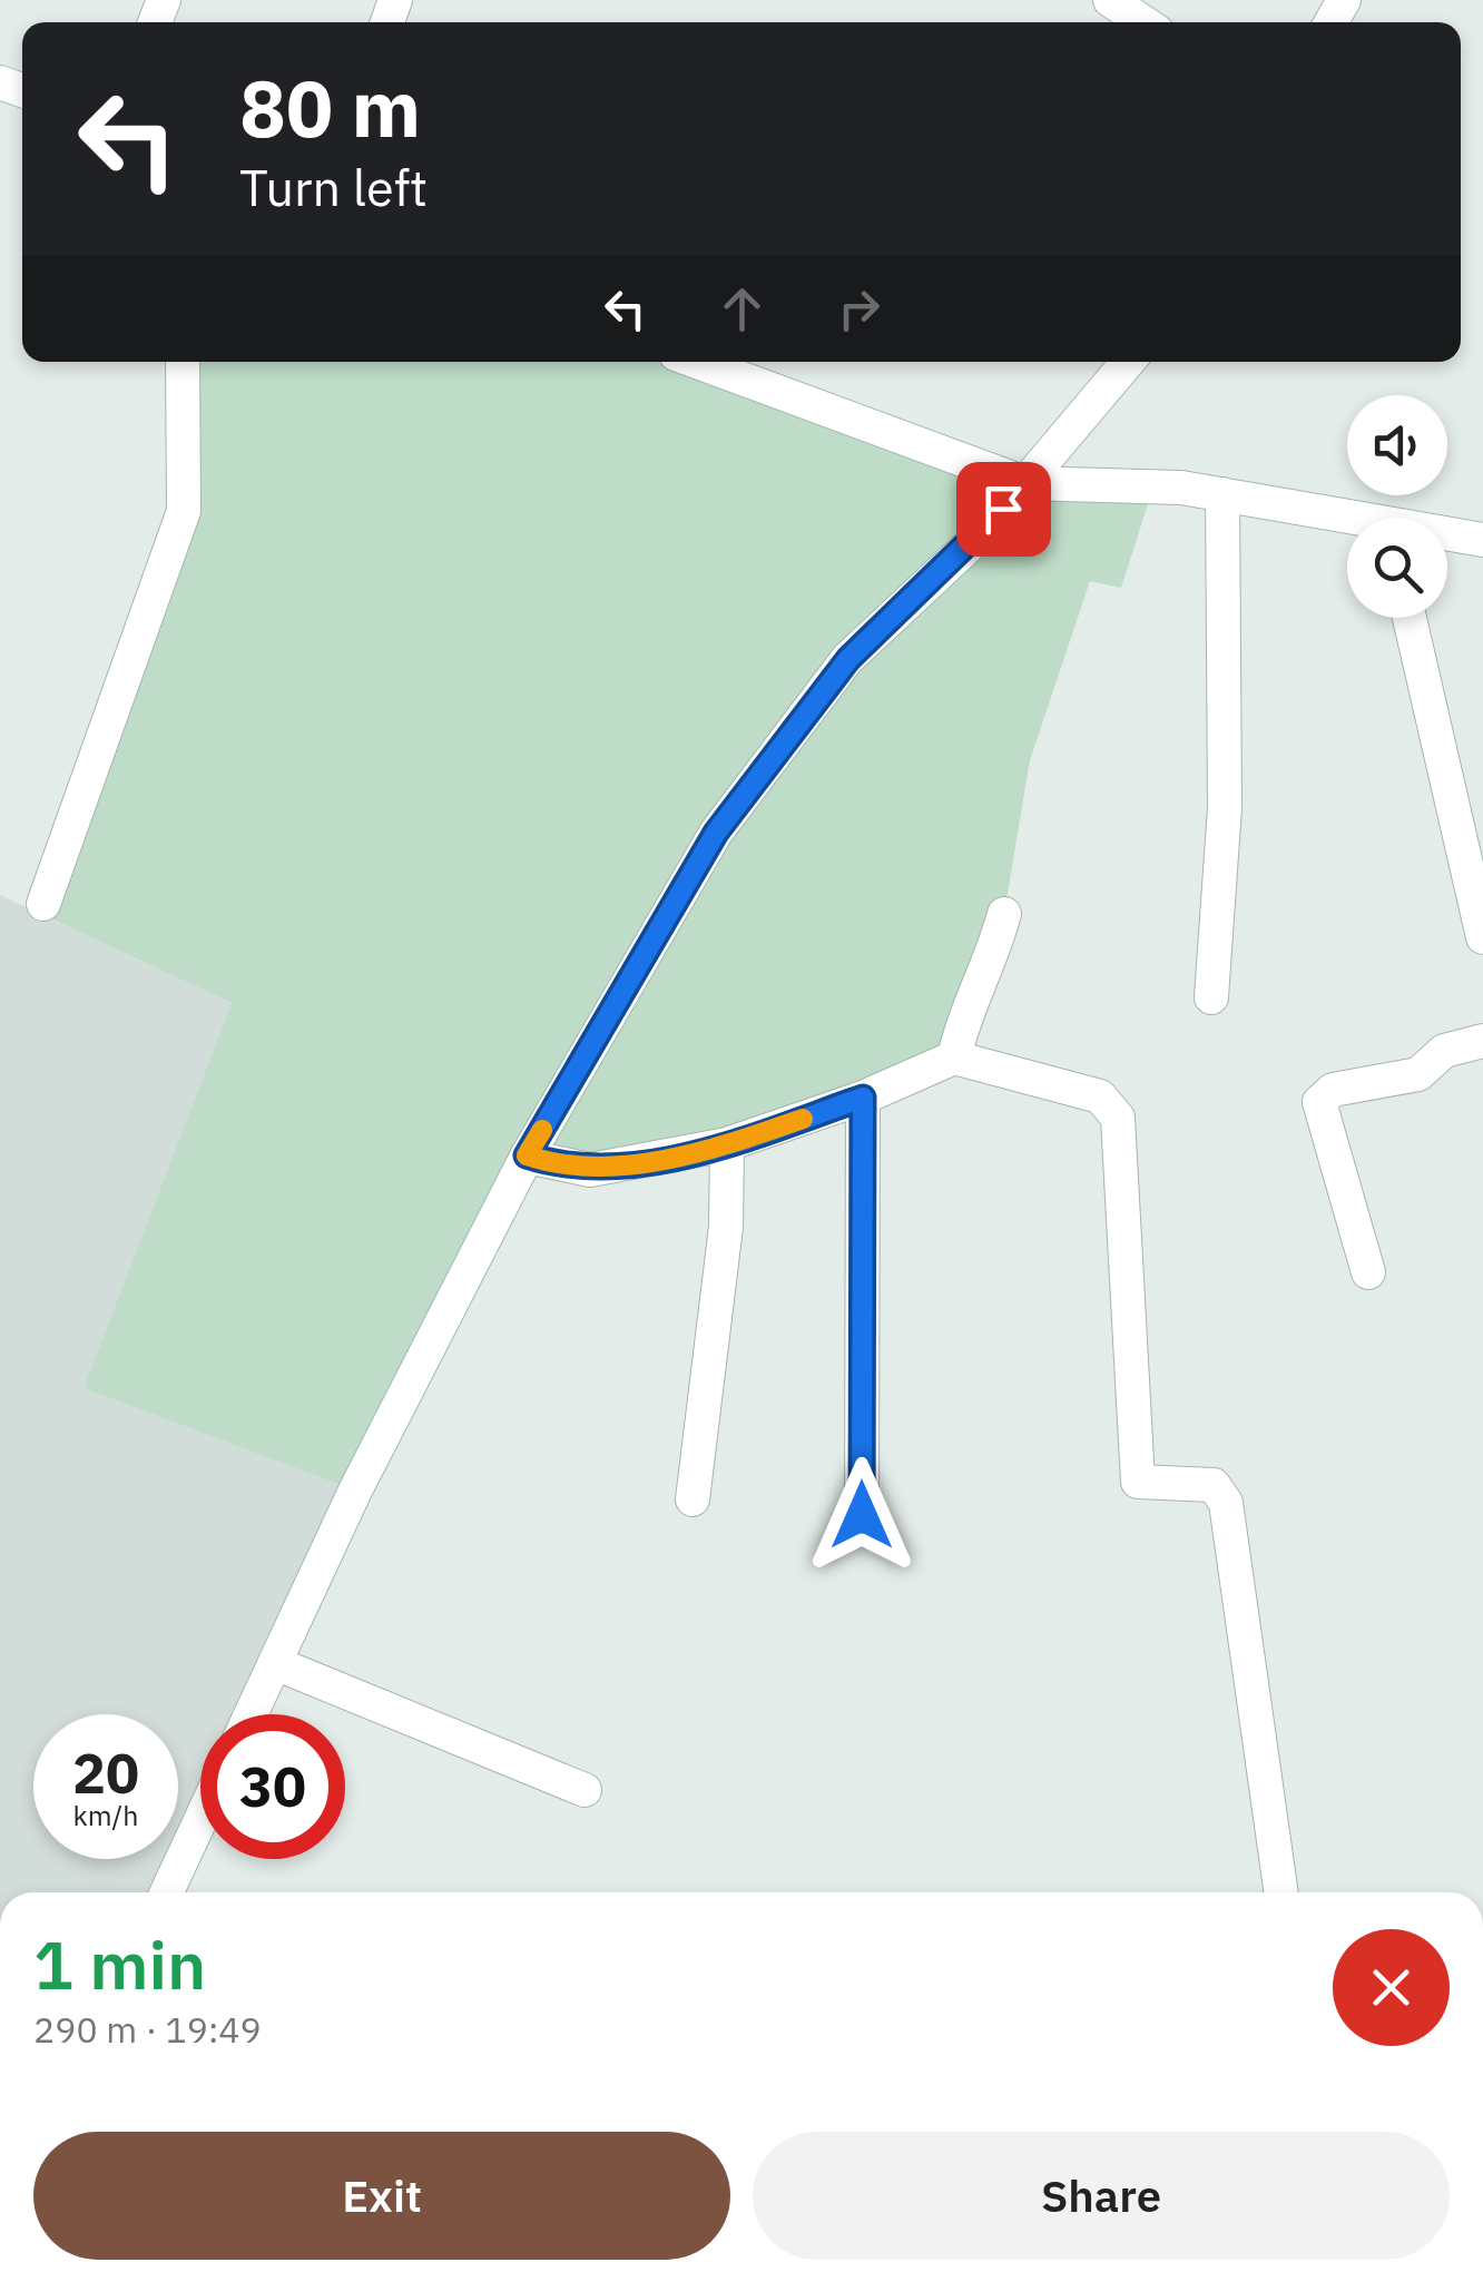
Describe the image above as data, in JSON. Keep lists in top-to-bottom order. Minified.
{"page":{"turn":["80 m","Turn left"],"speed":"20 km/h","limit":"30","heading":["1 min","290 m · 19:49"],"buttons":["Exit","Share"]}}
